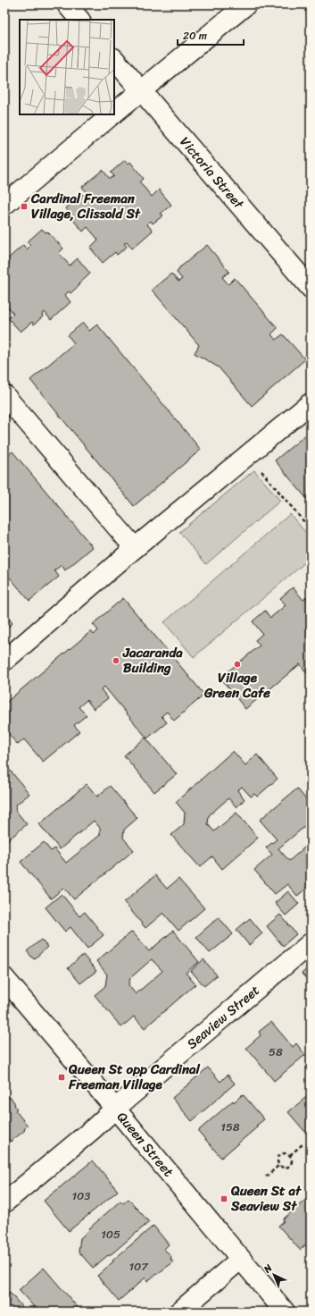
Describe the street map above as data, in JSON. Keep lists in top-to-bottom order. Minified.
{"streets":{"street":["Victoria Street","Seaview Street","Queen Street"]},"crossings":[["Seaview Street","Queen Street"]],"places":{"transit":["Cardinal Freeman Village, Clissold St","Queen St opp Cardinal Freeman Village","Queen St at Seaview St"],"other":["Jacaranda Building","Village Green Cafe"]},"house_numbers":["58","158","103","105","107"],"scale_bar":"20 m","north":"top left"}
